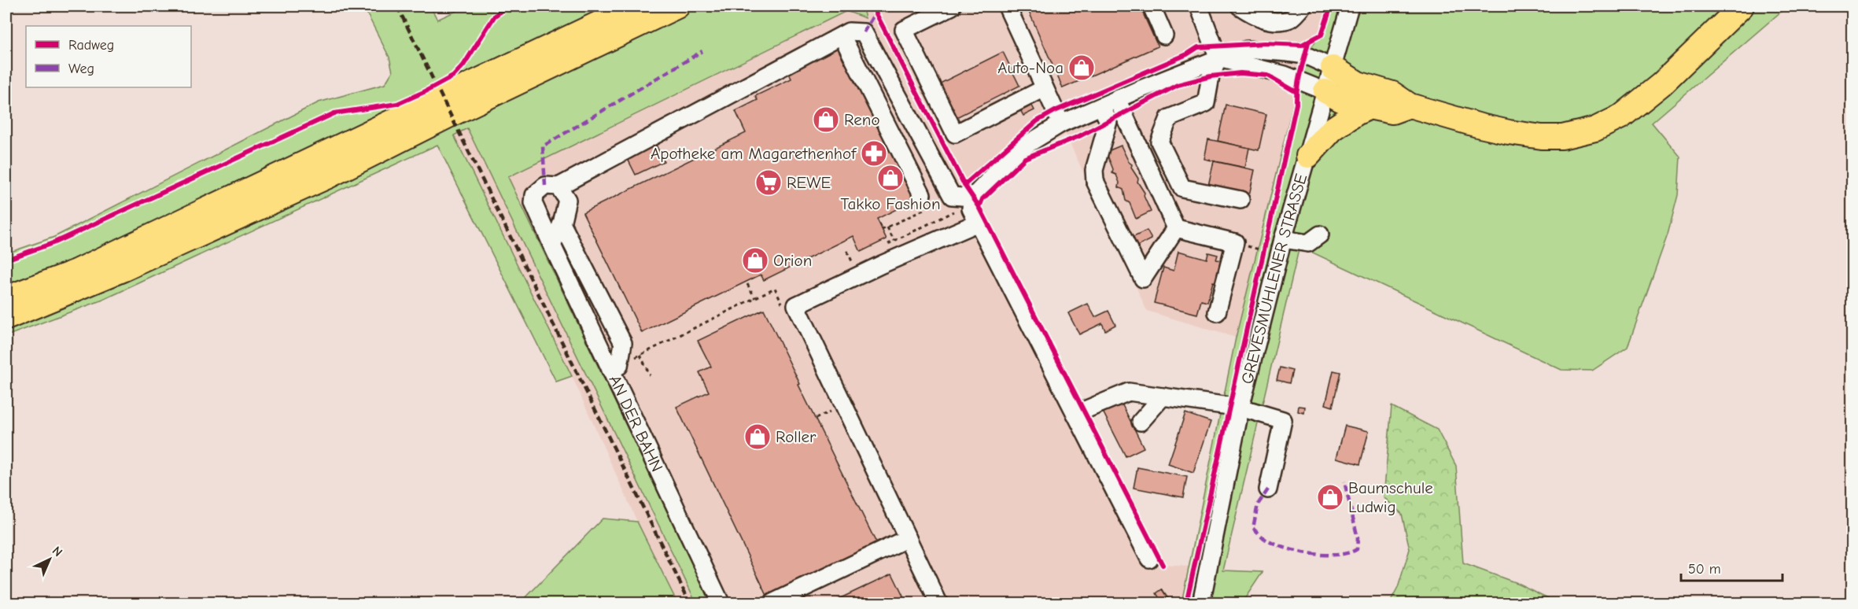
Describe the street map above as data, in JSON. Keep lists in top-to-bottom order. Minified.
{"streets":{"street":["GREVESMÜHLENER STRASSE","AN DER BAHN"]},"places":{"shop":["Auto-Noa","Reno","Takko Fashion","Orion","Roller","Baumschule Ludwig"],"pharmacy":["Apotheke am Magarethenhof"],"supermarket":["REWE"]},"legend":["Radweg","Weg"],"scale_bar":"50 m","north":"top right"}
